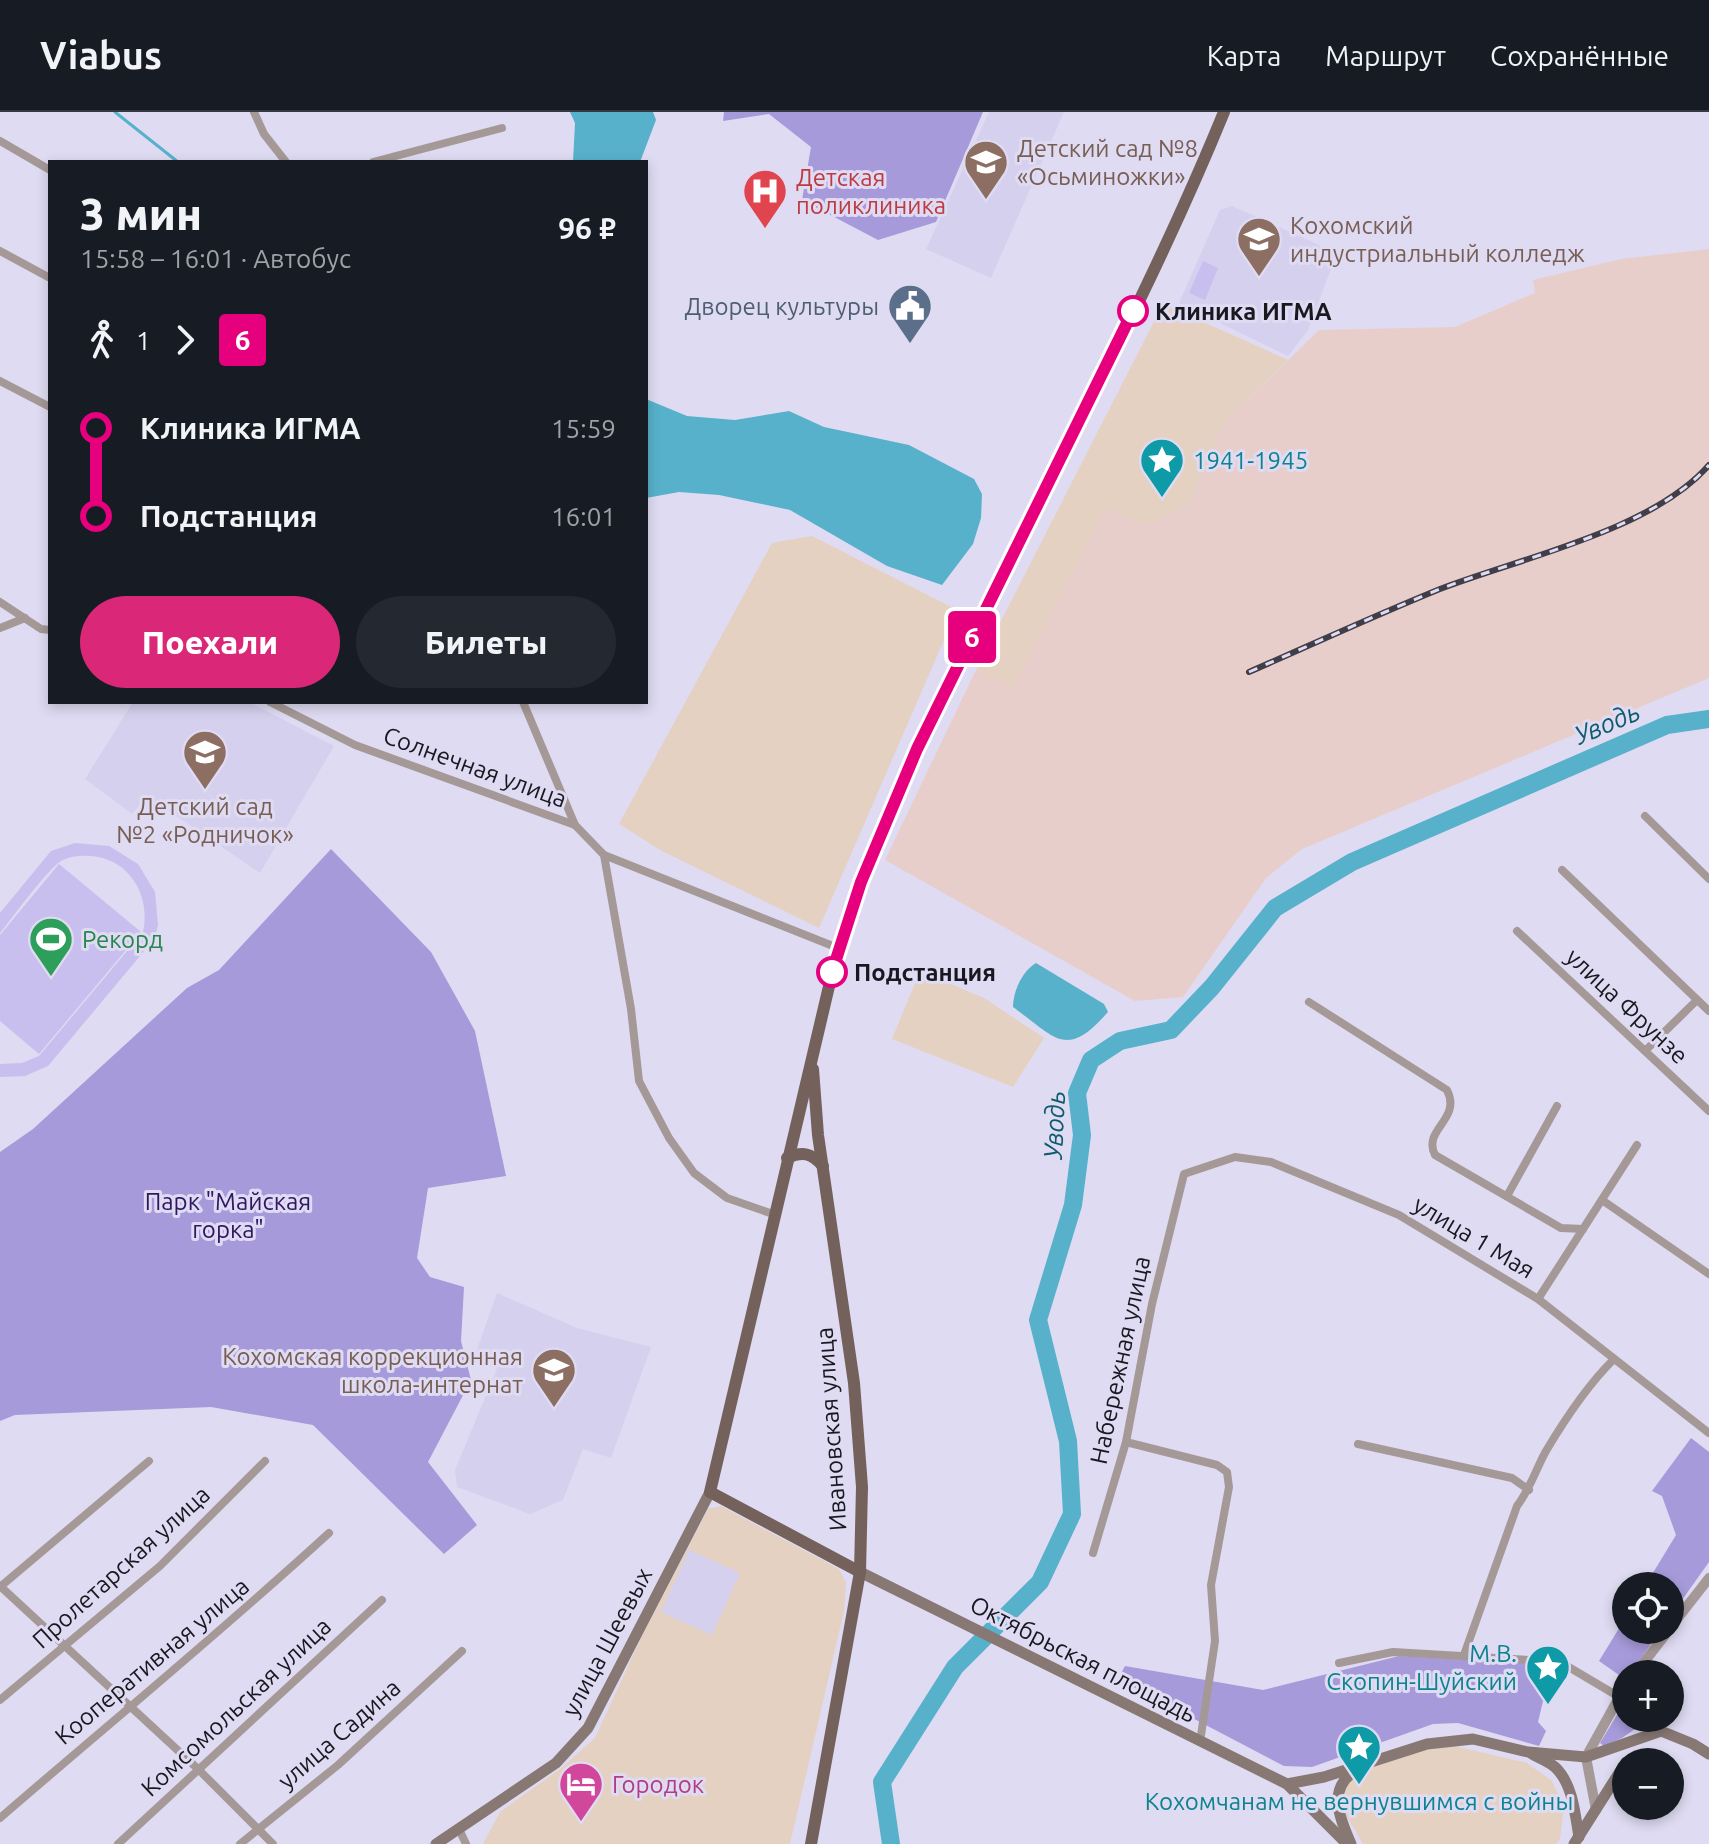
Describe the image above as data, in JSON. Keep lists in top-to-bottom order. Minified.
{"streets":{"main road":["Ивановская улица","улица Шеевых","Октябрьская площадь"],"street":["Солнечная улица","улица Фрунзе","улица 1 Мая","Набережная улица","Пролетарская улица","Кооперативная улица","Комсомольская улица","улица Садина"]},"crossings":[["Солнечная улица","Ивановская улица"],["улица 1 Мая","Набережная улица"],["Ивановская улица","улица Шеевых"],["Ивановская улица","Октябрьская площадь"]],"water":["Уводь"],"parks":["Парк \"Майская горка\""],"places":{"school or university":["Детский сад №8 «Осьминожки»","Кохомский индустриальный колледж","Детский сад №2 «Родничок»","Кохомская коррекционная школа-интернат"],"hospital":["Детская поликлиника"],"other":["Клиника ИГМА","Подстанция"],"public building":["Дворец культуры"],"place":["1941-1945","М.В. Скопин-Шуйский","Кохомчанам не вернувшимся с войны"],"sports":["Рекорд"],"hotel":["Городок"]},"lines":["bus line 6"],"page":{"header":"Viabus","nav":["Карта","Маршрут","Сохранённые"],"on_map":"6","heading":["3 мин","15:58 – 16:01 · Автобус","96 ₽"],"legs":["1","6"],"list":[{"name":"Клиника ИГМА","value":"15:59"},{"name":"Подстанция","value":"16:01"}],"buttons":["Поехали","Билеты"],"map_buttons":["+","−"]}}
